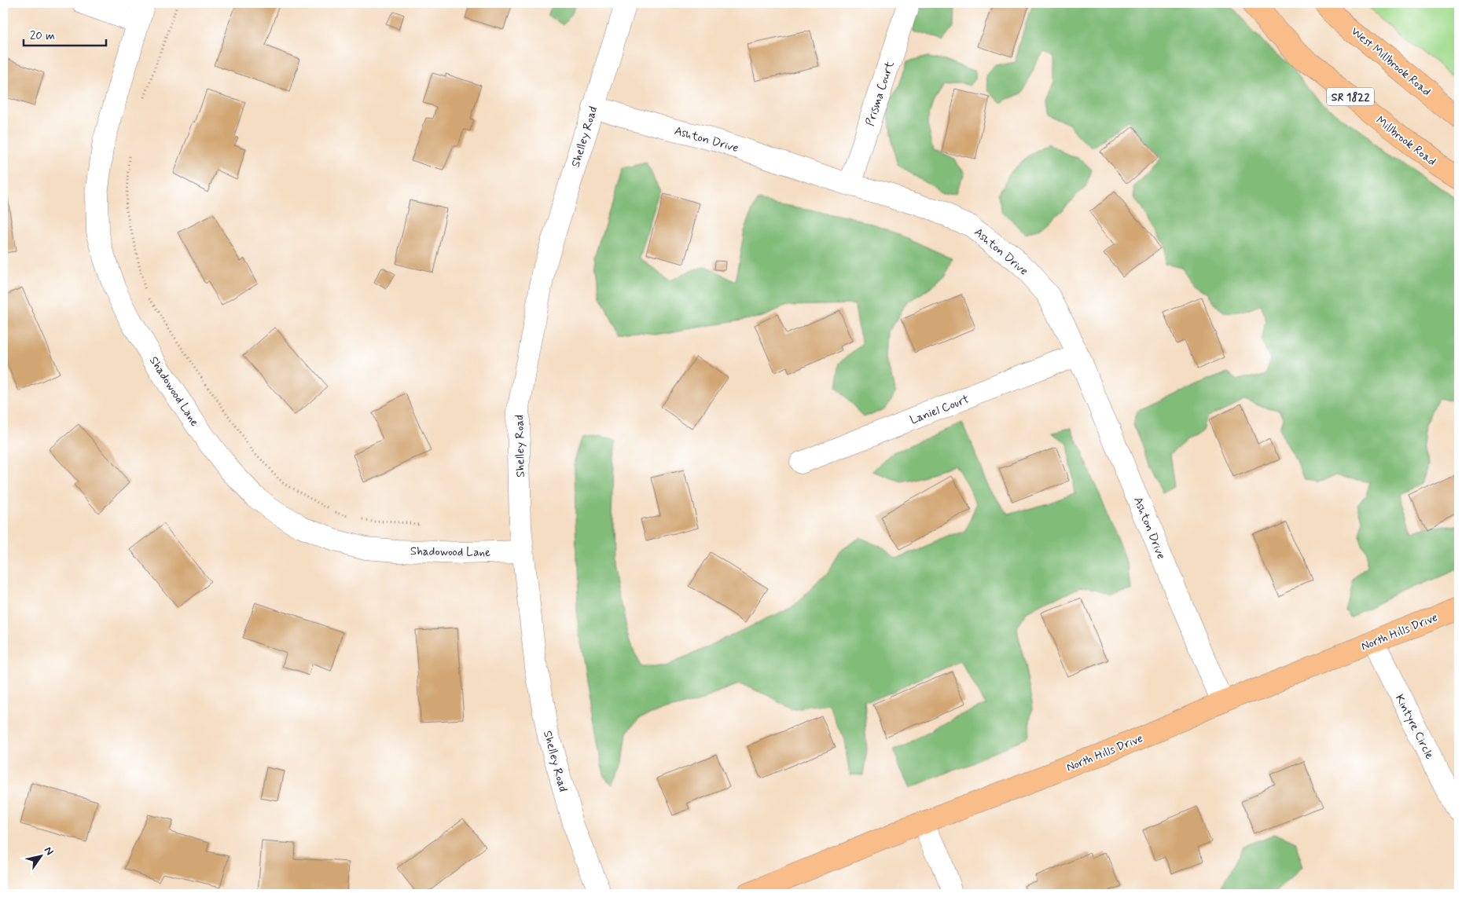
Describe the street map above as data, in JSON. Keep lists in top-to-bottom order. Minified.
{"streets":{"main road":["West Millbrook Road","SR 1822","Millbrook Road","North Hills Drive"],"street":["Prisma Court","Shelley Road","Ashton Drive","Shadowood Lane","Laniel Court","Kintyre Circle"]},"crossings":[["Prisma Court","Ashton Drive"],["Shelley Road","Ashton Drive"],["Shelley Road","Shadowood Lane"],["Ashton Drive","Laniel Court"],["Ashton Drive","North Hills Drive"],["North Hills Drive","Kintyre Circle"]],"scale_bar":"20 m","north":"top right"}
